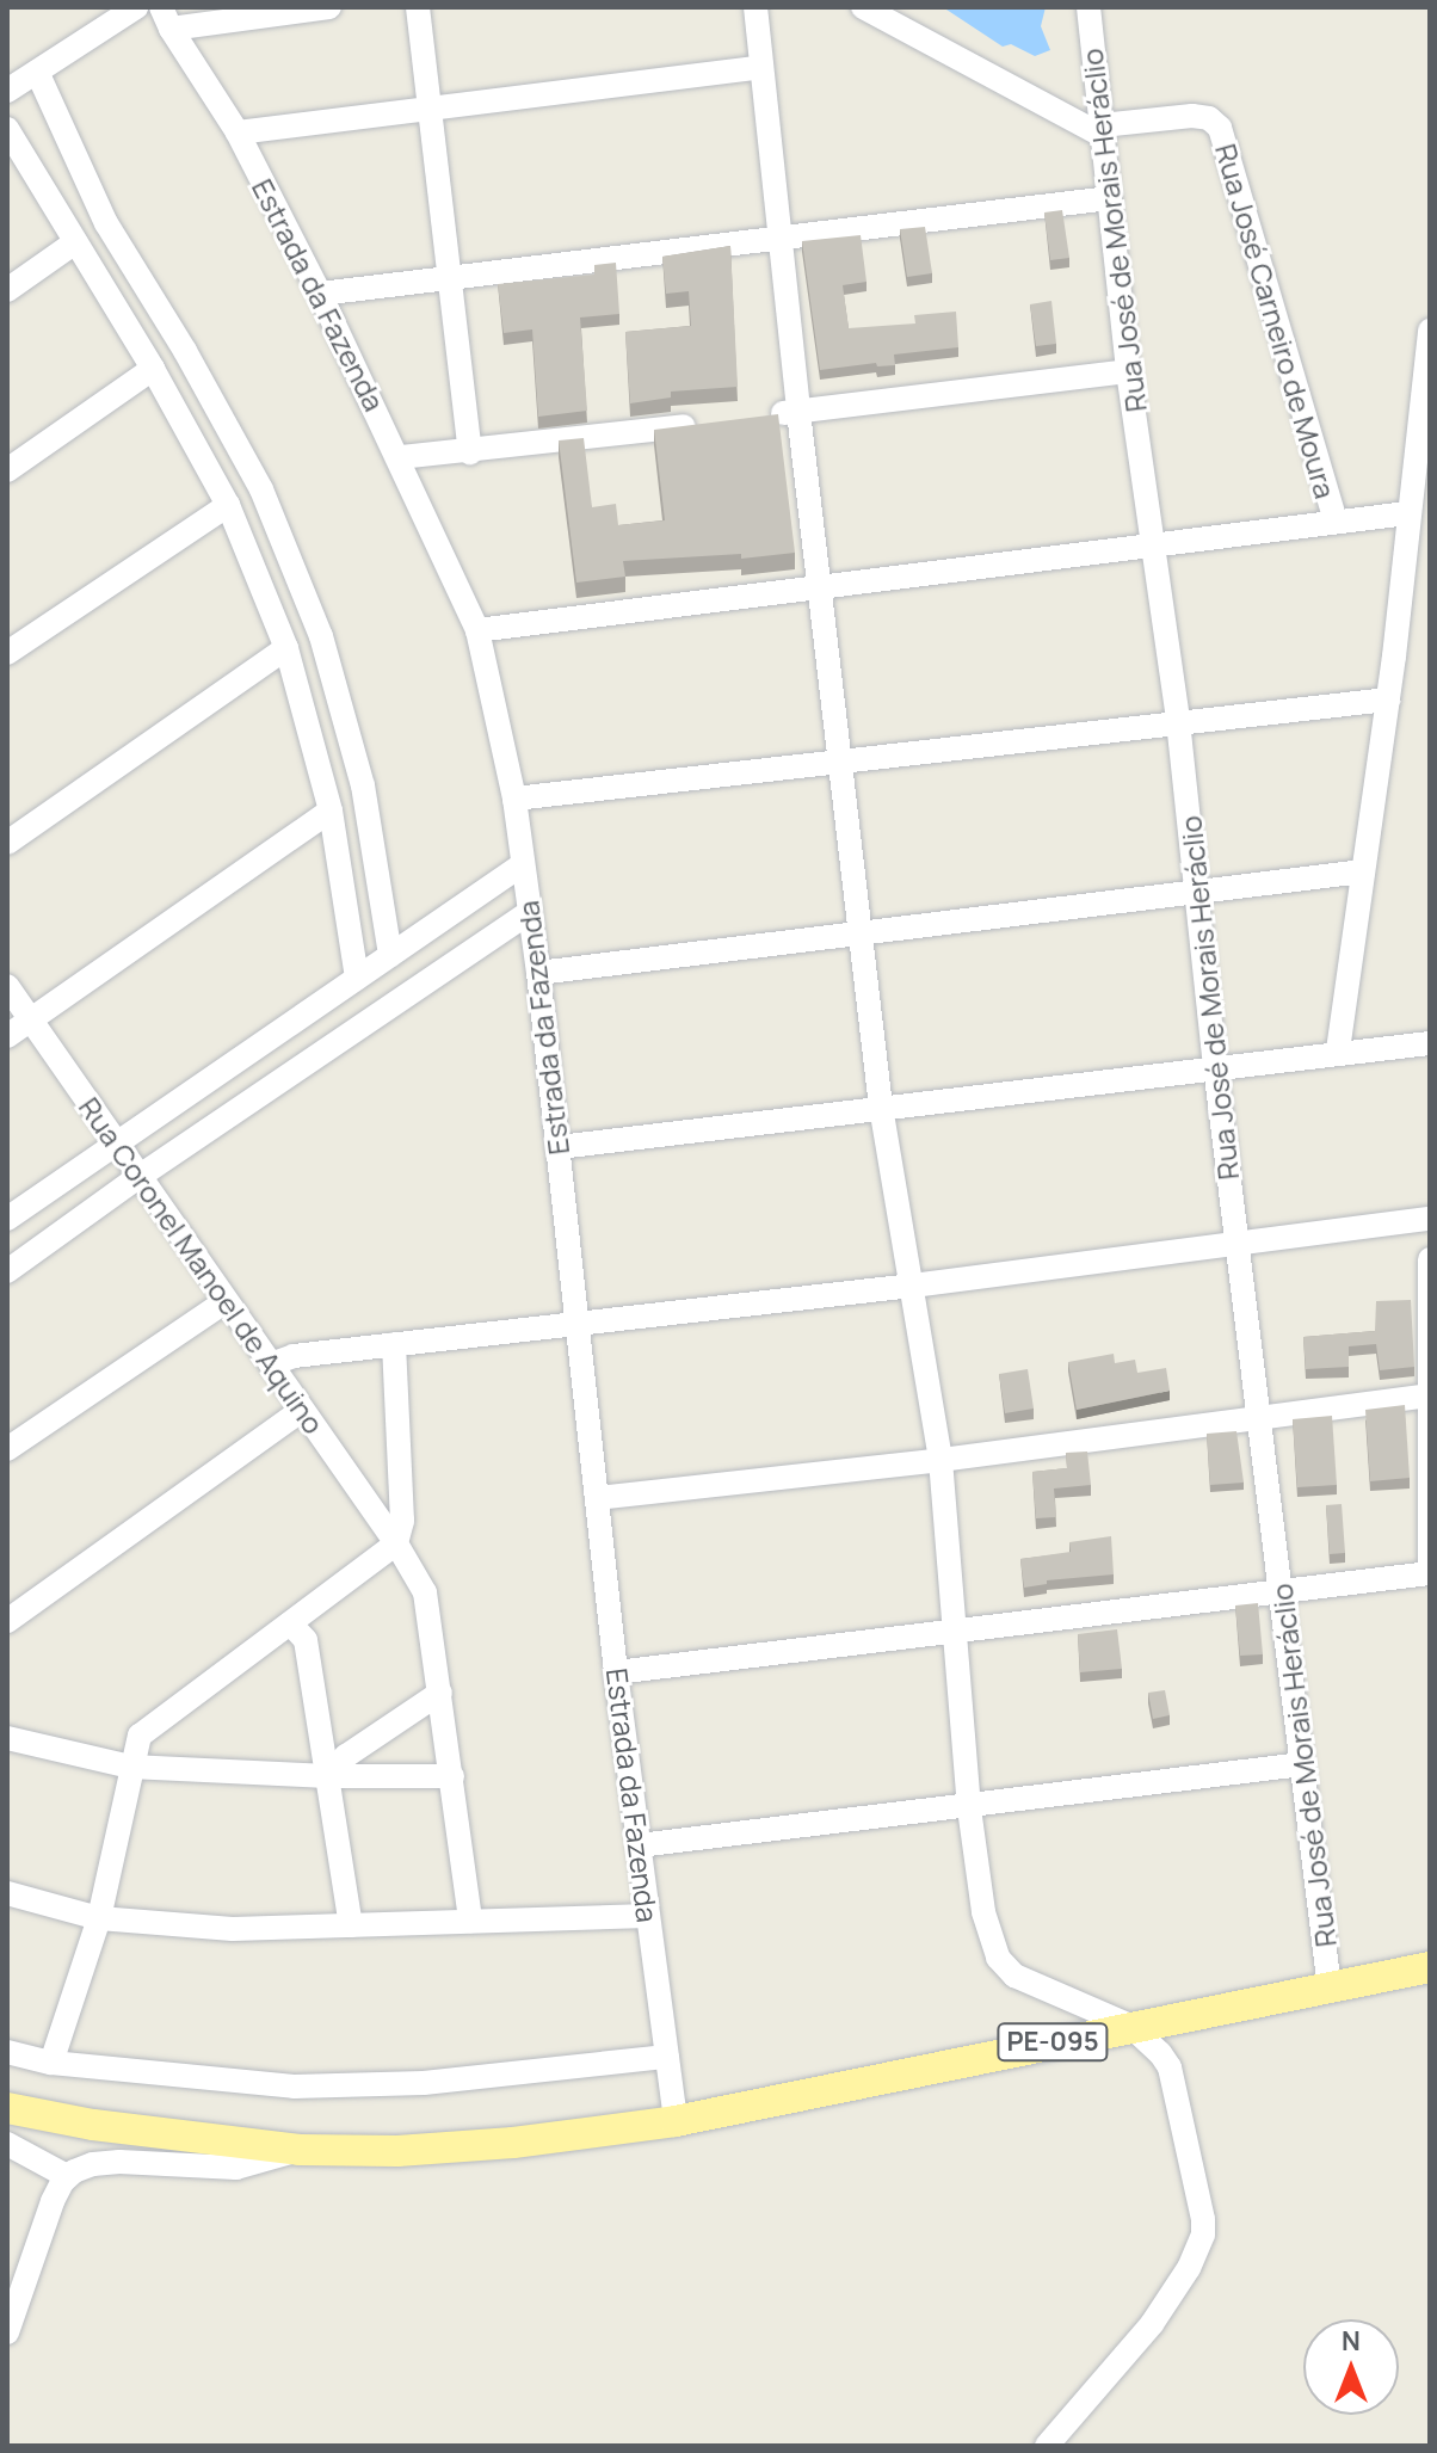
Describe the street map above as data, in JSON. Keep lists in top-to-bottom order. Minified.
{"streets":{"main road":["PE-095"],"street":["Rua José de Morais Heráclio","Estrada da Fazenda","Rua José Carneiro de Moura","Rua Coronel Manoel de Aquino"]},"crossings":[["Rua José de Morais Heráclio","Rua José Carneiro de Moura"],["Rua José de Morais Heráclio","PE-095"],["Estrada da Fazenda","PE-095"]],"north":"top"}
